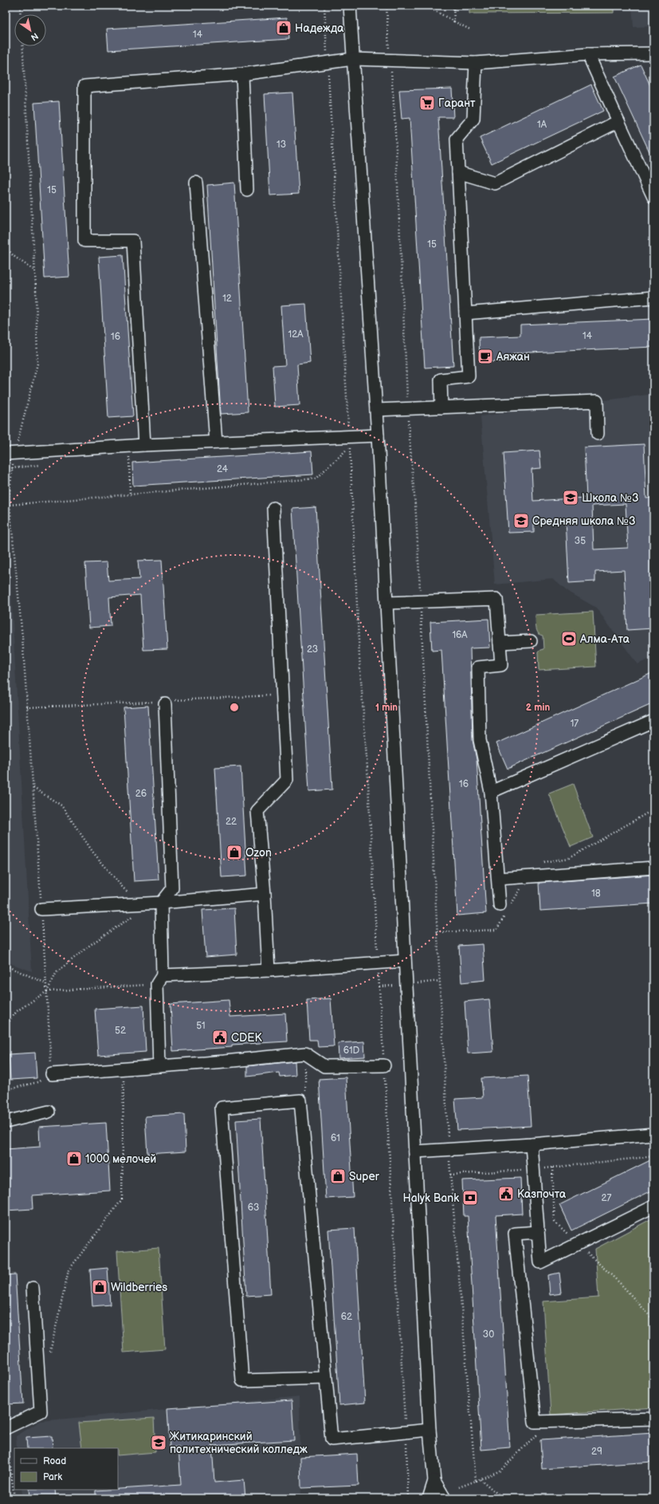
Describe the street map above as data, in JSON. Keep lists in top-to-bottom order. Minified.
{"places":{"shop":["Надежда","Ozon","1000 мелочей","Super","Wildberries"],"supermarket":["Гарант"],"cafe":["Аяжан"],"school or university":["Школа №3","Средняя школа №3","Житикаринский политехнический колледж"],"sports":["Алма-Ата"],"public building":["CDEK","Казпочта"],"bank":["Halyk Bank"]},"house_numbers":["14","1А","13","15","15","12","12А","14","16","24","35","16А","23","17","16","26","22","18","51","52","61D","61","27","63","62","30","29"],"legend":["Road","Park"],"north":"bottom right","rings":["1 min","2 min"]}
